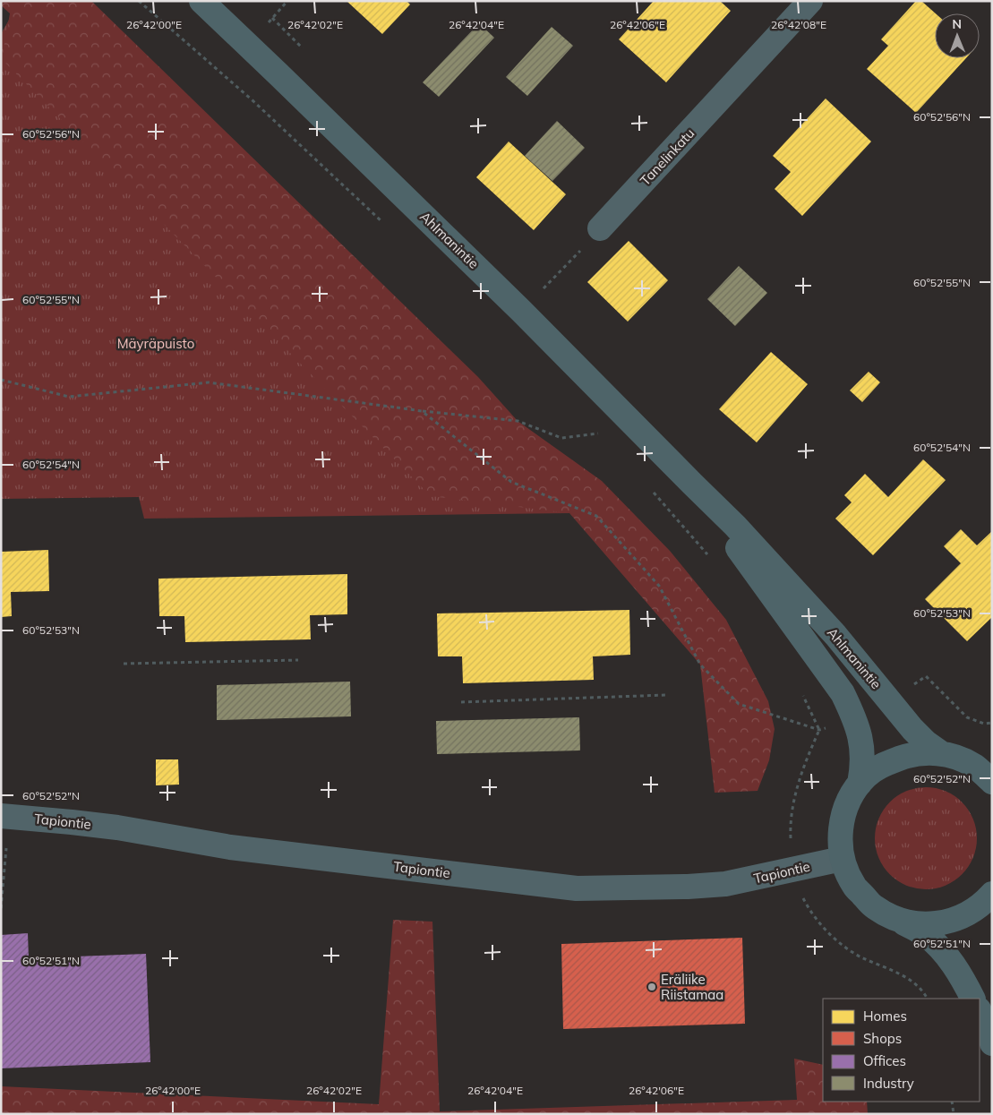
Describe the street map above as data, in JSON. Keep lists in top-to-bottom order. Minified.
{"streets":{"main road":["Ahlmanintie"],"street":["Tanelinkatu","Tapiontie"]},"parks":["Mäyräpuisto"],"places":["Eräliike Riistamaa"],"legend":["Homes","Shops","Offices","Industry"],"north":"top","coordinates":["26°42'00\"E","26°42'02\"E","26°42'04\"E","26°42'06\"E","26°42'08\"E","60°52'56\"N","60°52'55\"N","60°52'54\"N","60°52'53\"N","60°52'52\"N","60°52'51\"N"]}
